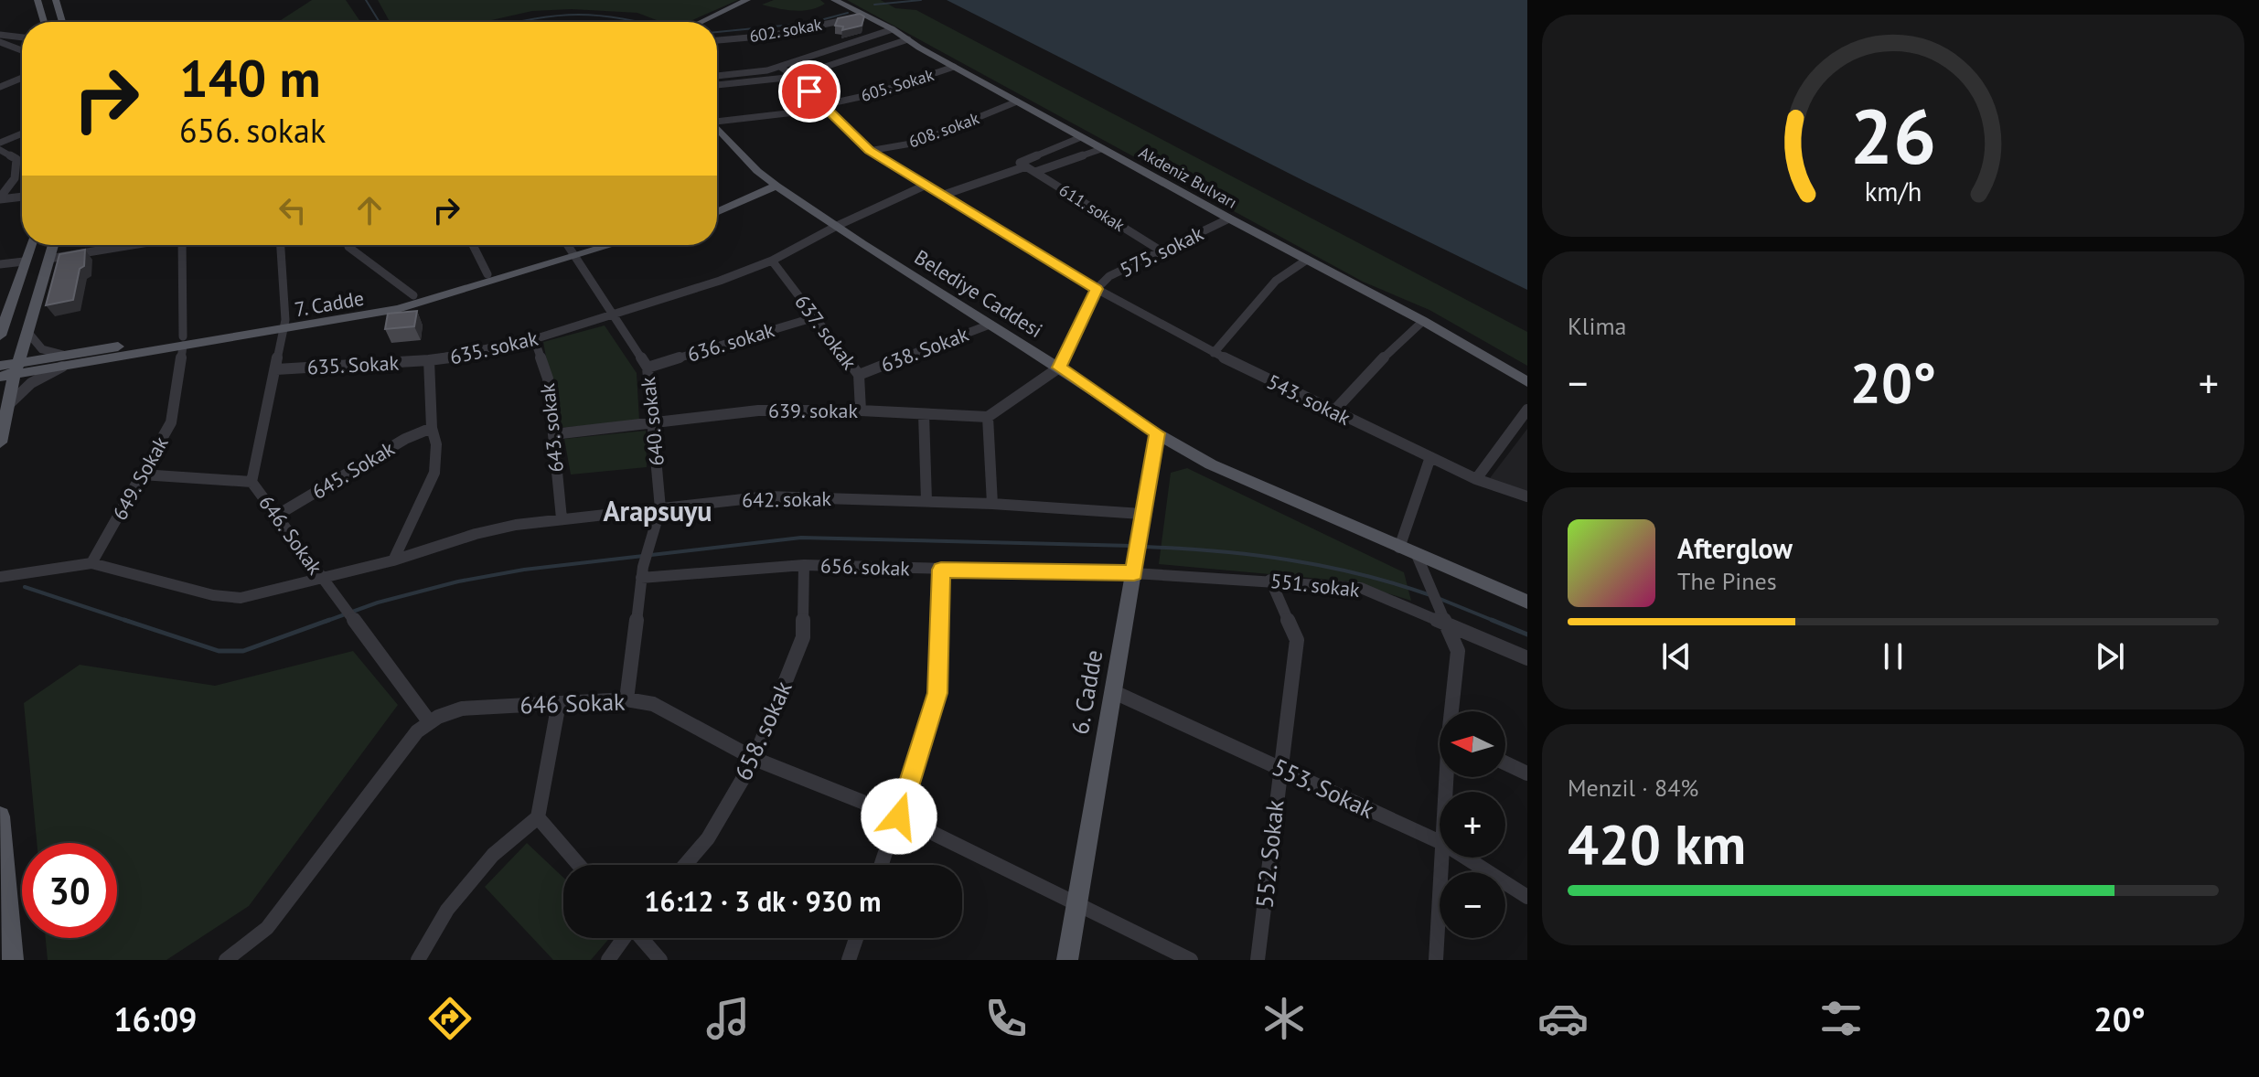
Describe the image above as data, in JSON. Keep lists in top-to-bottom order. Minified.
{"streets":{"main road":["Akdeniz Bulvarı","Belediye Caddesi","7. Cadde","6. Cadde"],"street":["602. sokak","605. Sokak","608. sokak","611. sokak","575. sokak","637. sokak","636. sokak","635. sokak","638. Sokak","635. Sokak","543. sokak","639. sokak","640. sokak","643. sokak","645. Sokak","649. Sokak","642. sokak","646. Sokak","656. sokak","551. sokak","646 Sokak","658. sokak","553. Sokak","552. Sokak"]},"crossings":[["602. sokak","Akdeniz Bulvarı"],["605. Sokak","Akdeniz Bulvarı"],["605. Sokak","543. sokak"],["608. sokak","Akdeniz Bulvarı"],["608. sokak","543. sokak"],["Akdeniz Bulvarı","575. sokak"],["611. sokak","575. sokak"],["575. sokak","Belediye Caddesi"],["575. sokak","543. sokak"],["Belediye Caddesi","635. sokak"],["Belediye Caddesi","638. Sokak"],["Belediye Caddesi","6. Cadde"],["7. Cadde","640. sokak"],["7. Cadde","649. Sokak"],["7. Cadde","646. Sokak"],["637. sokak","636. sokak"],["637. sokak","635. sokak"],["637. sokak","638. Sokak"],["637. sokak","639. sokak"],["636. sokak","640. sokak"],["635. sokak","635. Sokak"],["635. sokak","543. sokak"],["635. sokak","640. sokak"],["635. sokak","643. sokak"],["635. sokak","645. Sokak"],["635. sokak","642. sokak"],["635. Sokak","646. Sokak"],["639. sokak","640. sokak"],["639. sokak","643. sokak"],["640. sokak","642. sokak"],["640. sokak","656. sokak"],["640. sokak","646 Sokak"],["643. sokak","642. sokak"],["645. Sokak","646. Sokak"],["642. sokak","6. Cadde"],["646. Sokak","646 Sokak"],["656. sokak","551. sokak"],["656. sokak","6. Cadde"],["656. sokak","658. sokak"],["551. sokak","6. Cadde"],["551. sokak","552. Sokak"],["6. Cadde","646 Sokak"],["6. Cadde","553. Sokak"],["646 Sokak","658. sokak"],["553. Sokak","552. Sokak"]],"districts":["Arapsuyu"],"north":"left","page":{"turn":["140 m","656. sokak"],"tile":["Klima",["Menzil · 84%","420 km"]],"heat":["−","20°","+"],"song":["Afterglow","The Pines"],"map_buttons":["+","−"],"limit":"30","trip":"16:12 · 3 dk · 930 m","tabs":["16:09","20°"],"gauge":["26","km/h"]}}
